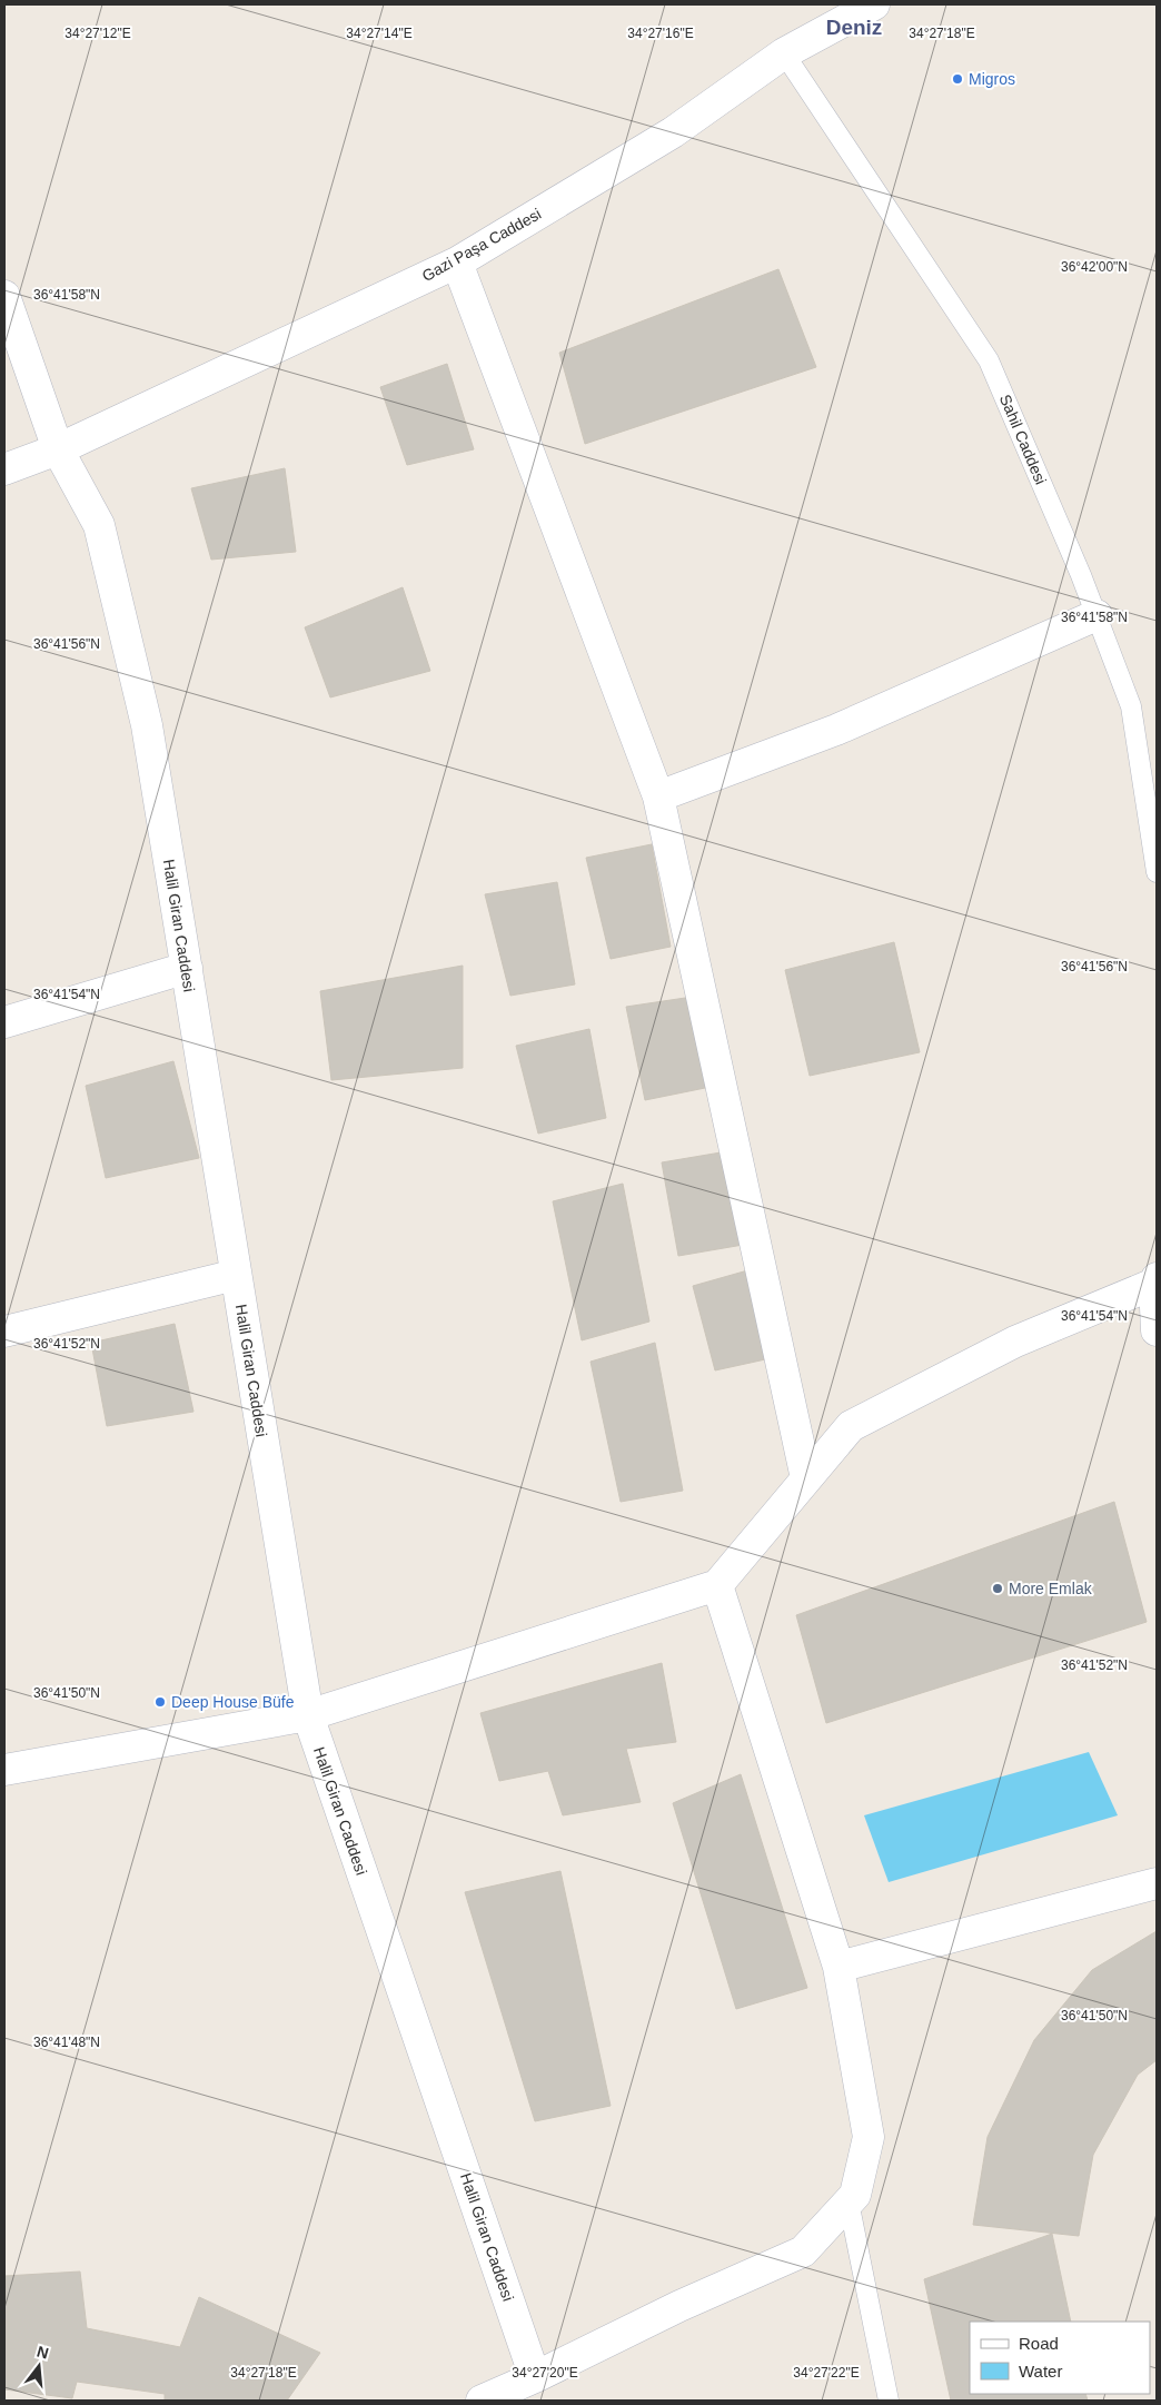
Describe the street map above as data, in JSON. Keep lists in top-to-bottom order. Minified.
{"streets":{"street":["Gazi Paşa Caddesi","Halil Giran Caddesi"],"lane":["Sahil Caddesi"]},"crossings":[["Gazi Paşa Caddesi","Sahil Caddesi"],["Gazi Paşa Caddesi","Halil Giran Caddesi"]],"districts":["Deniz"],"places":["Migros","More Emlak","Deep House Büfe"],"legend":["Road","Water"],"north":"top","coordinates":["34°27'12\"E","34°27'14\"E","34°27'16\"E","34°27'18\"E","36°42'00\"N","36°41'58\"N","36°41'56\"N","36°41'54\"N","36°41'52\"N","36°41'50\"N","36°41'48\"N","34°27'20\"E","34°27'22\"E"]}
